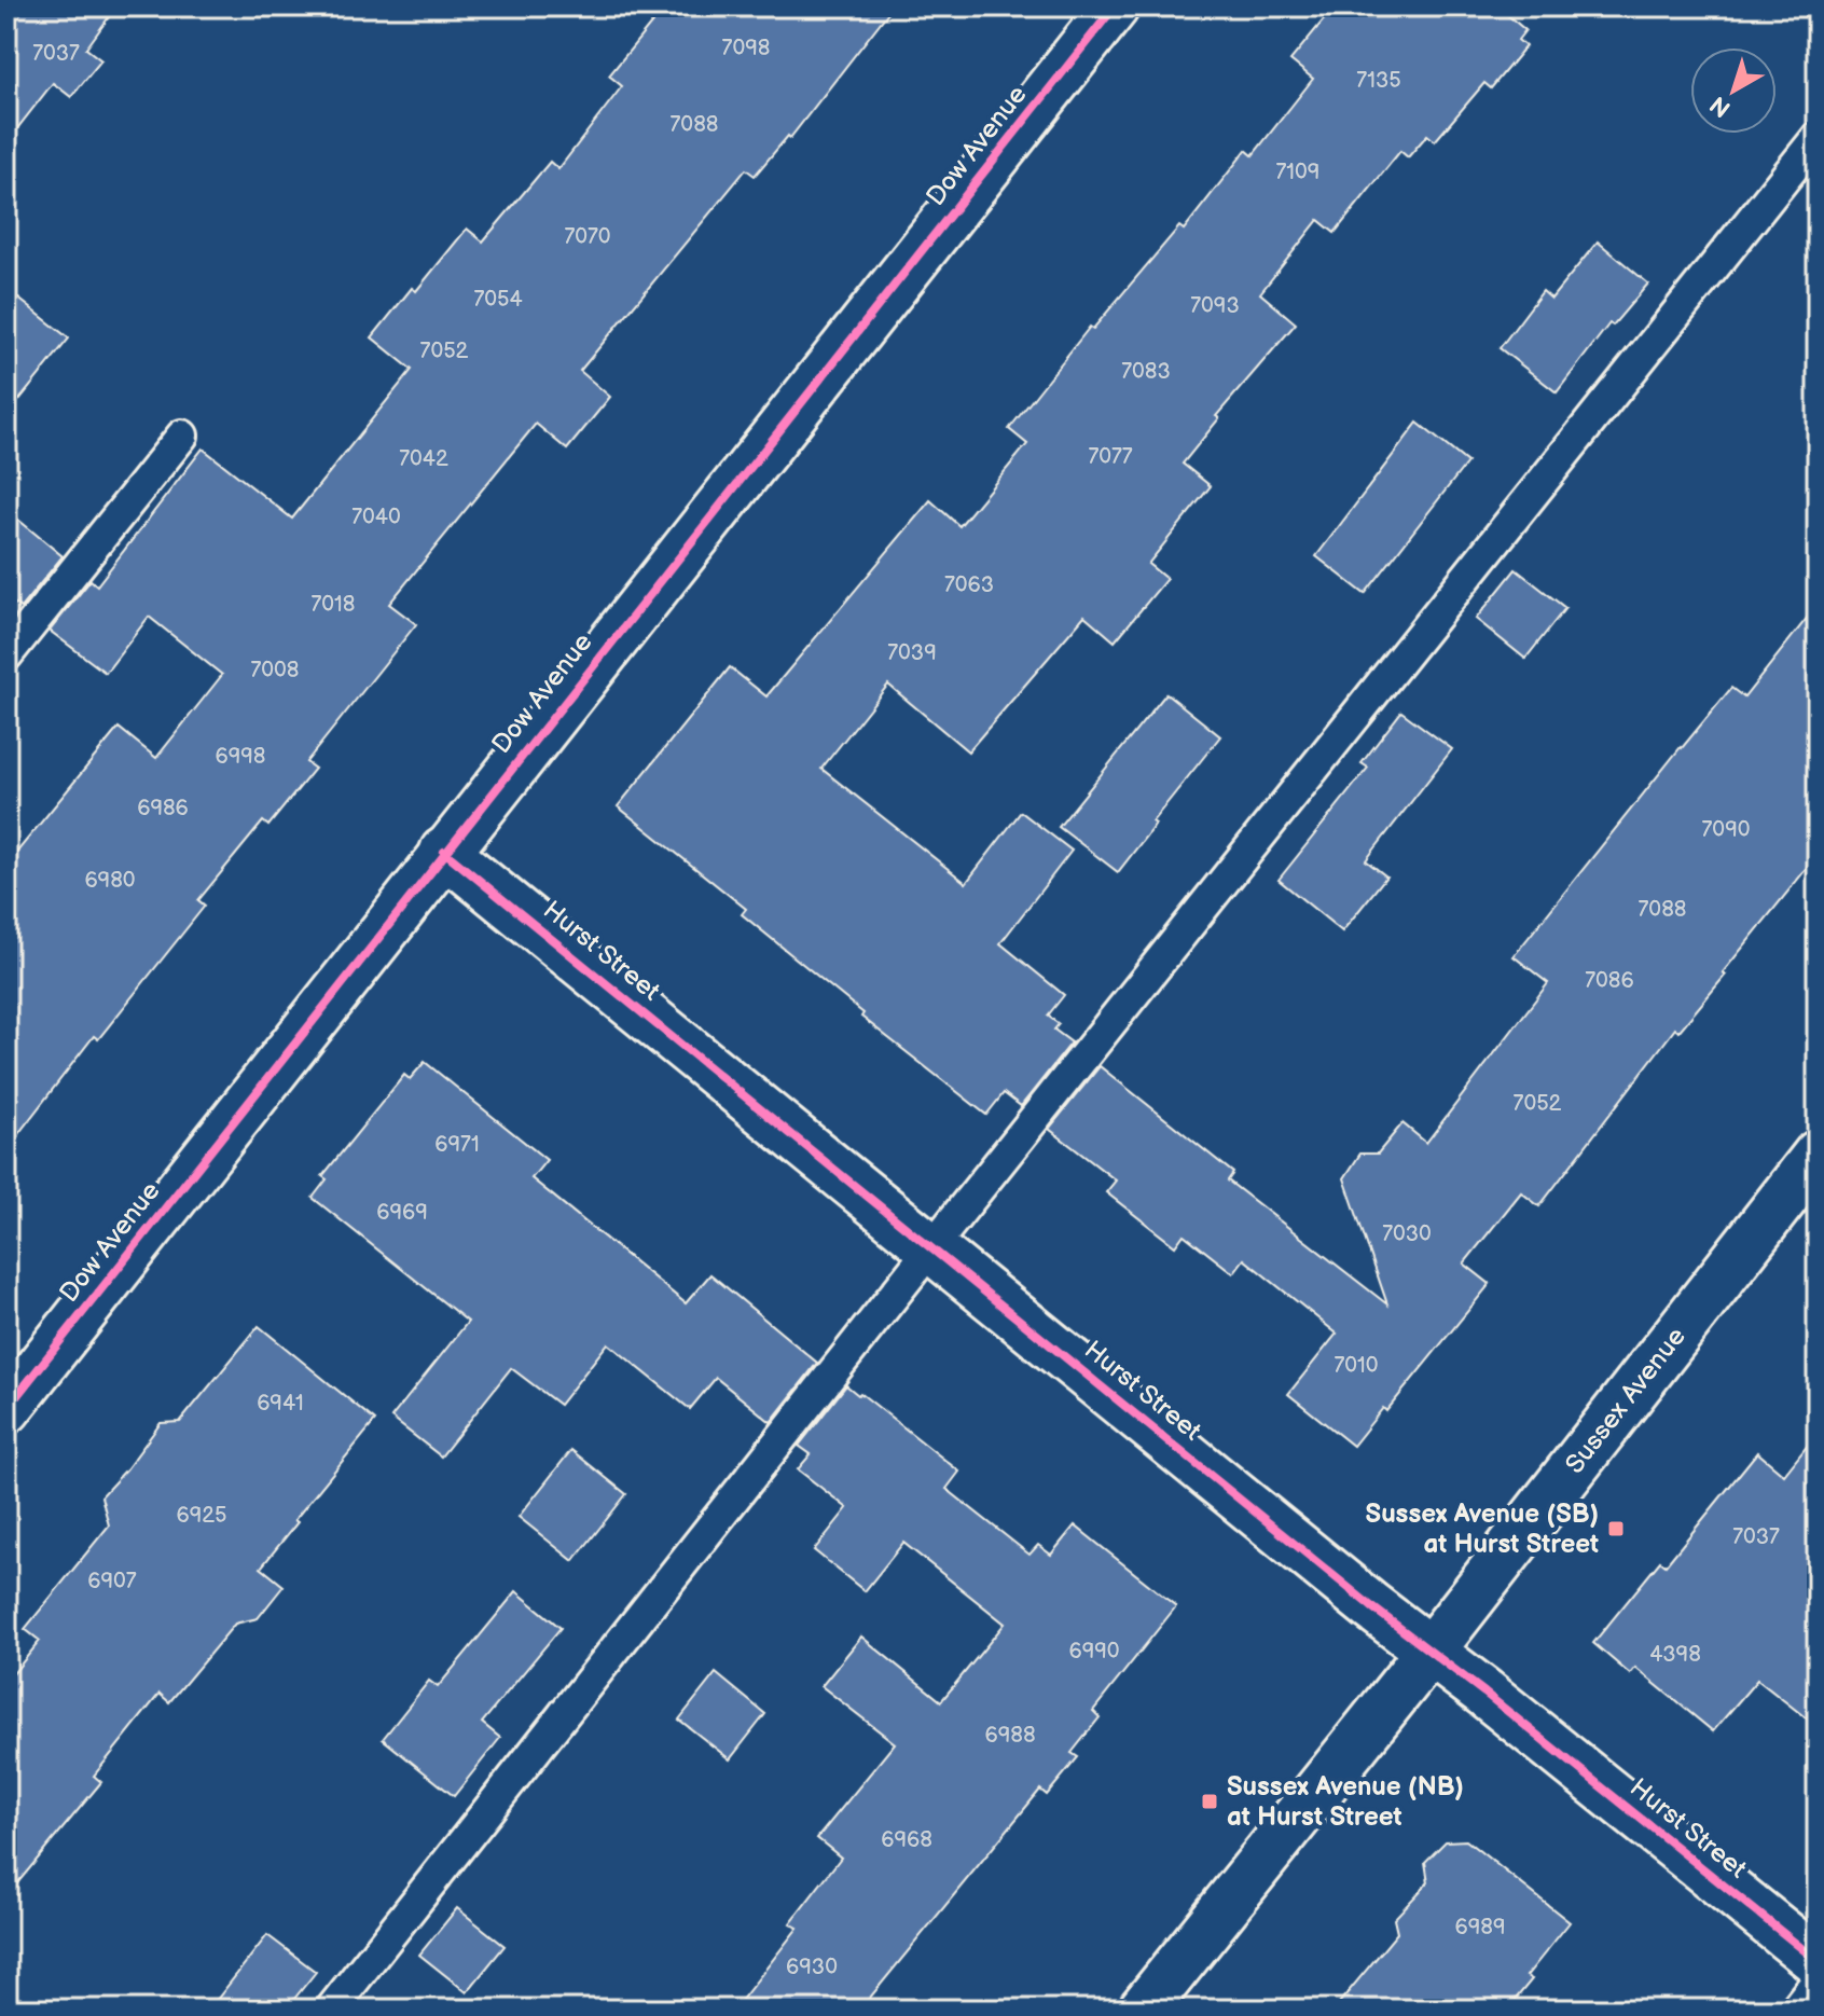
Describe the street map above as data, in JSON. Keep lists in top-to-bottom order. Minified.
{"streets":{"street":["Dow Avenue","Hurst Street","Sussex Avenue"]},"crossings":[["Dow Avenue","Hurst Street"],["Hurst Street","Sussex Avenue"]],"places":{"transit":["Sussex Avenue (SB) at Hurst Street","Sussex Avenue (NB) at Hurst Street"]},"house_numbers":["7098","7037","7135","7088","7109","7070","7054","7093","7052","7083","7077","7042","7040","7063","7018","7039","7008","6998","6986","7090","6980","7088","7086","7052","6971","6969","7030","7010","6941","6925","7037","6907","6990","4398","6988","6968","6989","6930"],"north":"bottom left"}
